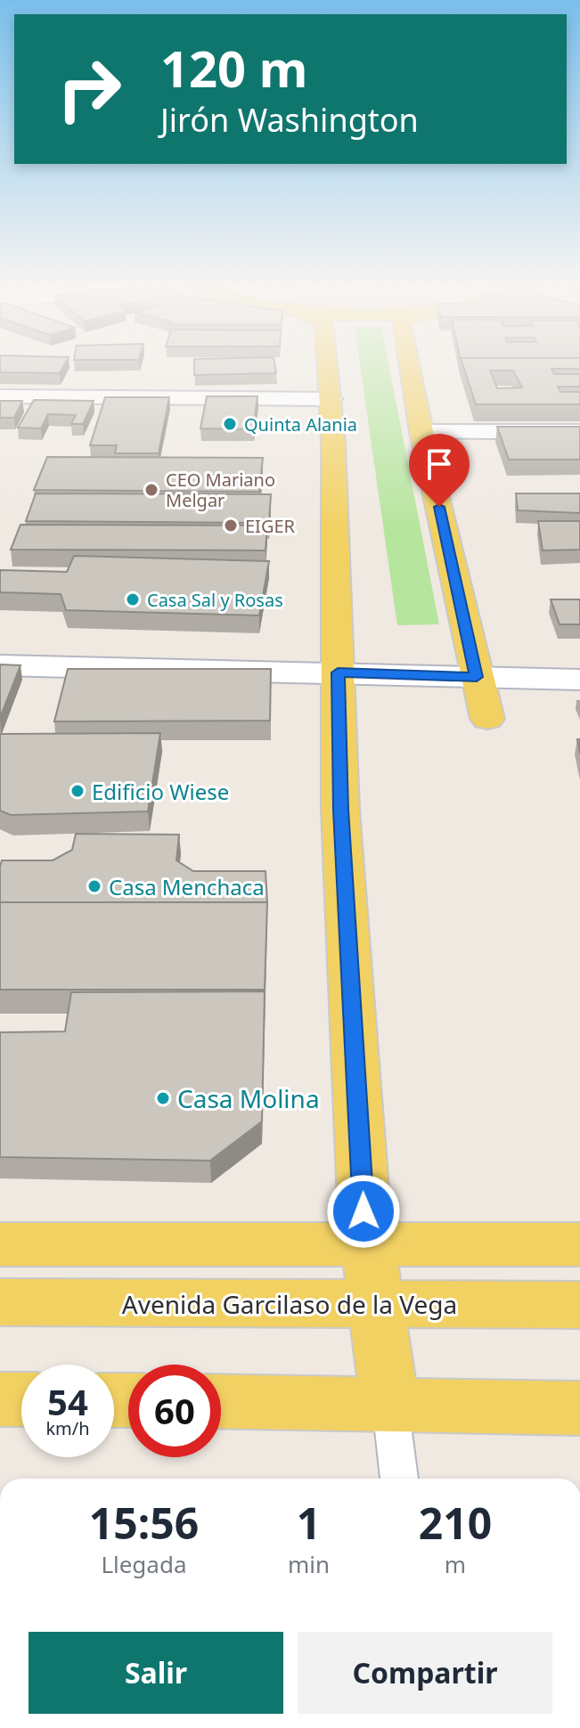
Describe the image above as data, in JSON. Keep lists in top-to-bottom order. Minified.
{"streets":{"main road":["Avenida Garcilaso de la Vega"]},"places":["Quinta Alania","CEO Mariano Melgar","EIGER","Casa Sal y Rosas","Edificio Wiese","Casa Menchaca","Casa Molina"],"page":{"turn":["120 m","Jirón Washington"],"speed":"54 km/h","limit":"60","eta":["15:56","Llegada","1","min","210","m"],"buttons":["Salir","Compartir"]}}
